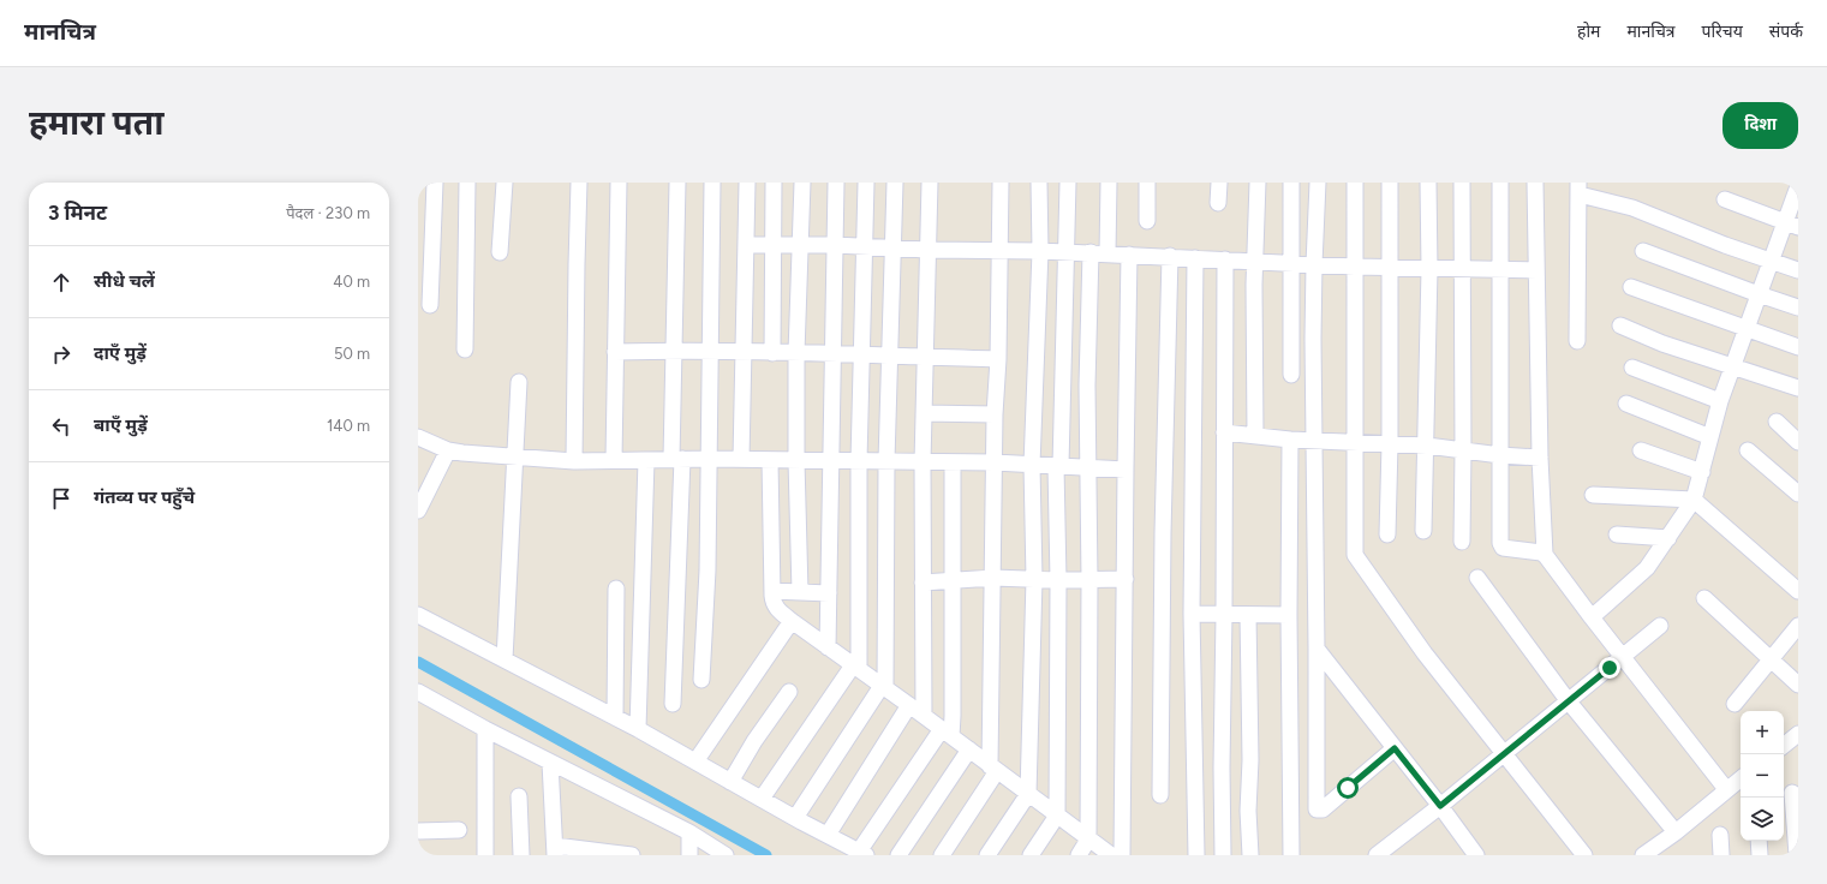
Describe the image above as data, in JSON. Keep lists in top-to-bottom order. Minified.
{"page":{"header":"मानचित्र","nav":["होम","मानचित्र","परिचय","संपर्क"],"title":"हमारा पता","buttons":"दिशा","heading":["3 मिनट","पैदल · 230 m"],"list":[["सीधे चलें","40 m"],["दाएँ मुड़ें","50 m"],["बाएँ मुड़ें","140 m"],"गंतव्य पर पहुँचे"],"map_buttons":["+","−"]}}
